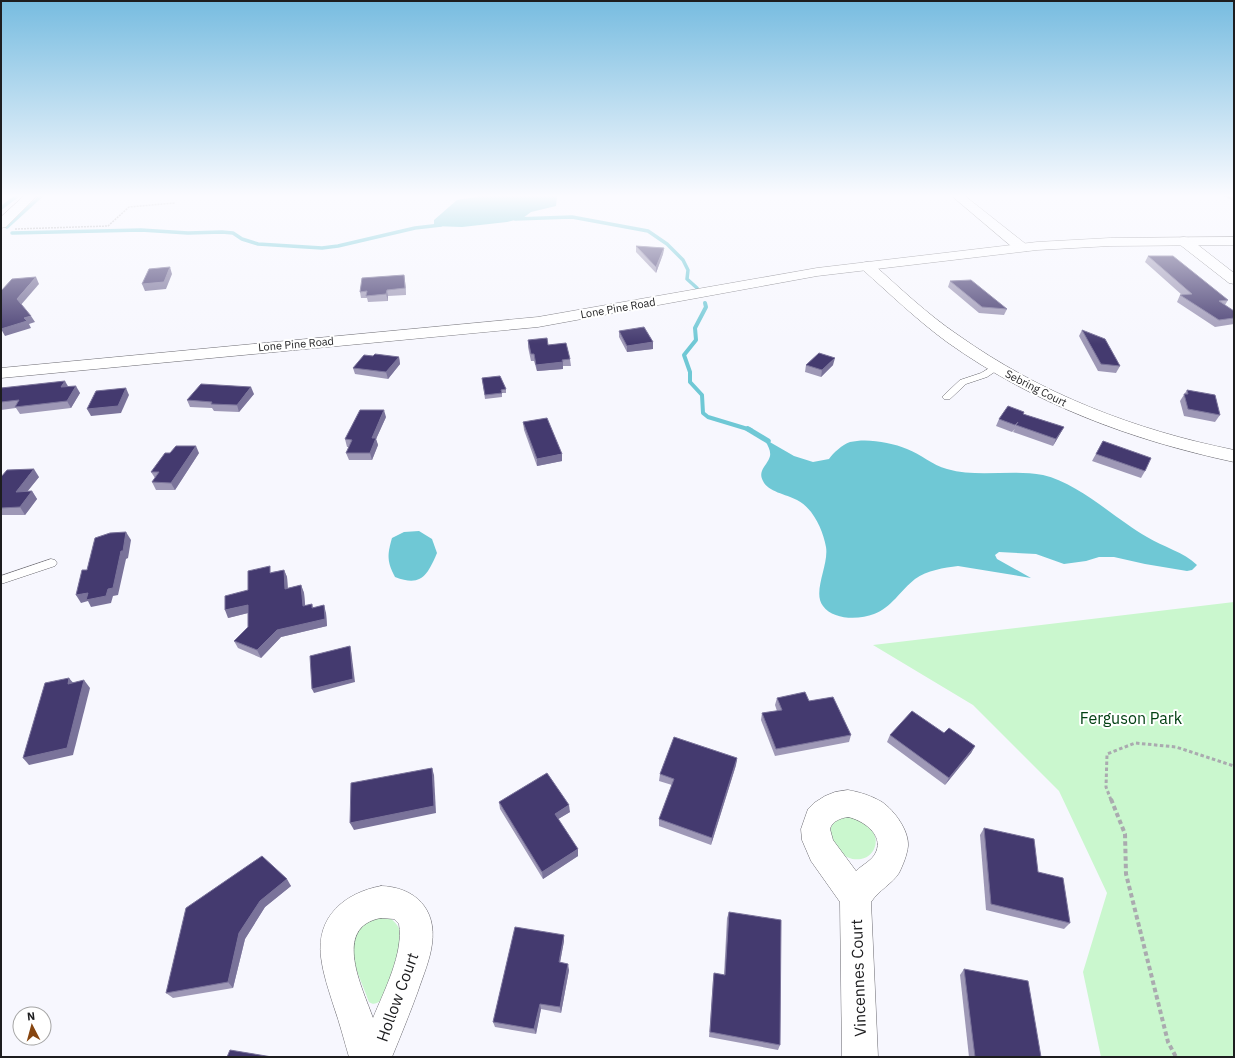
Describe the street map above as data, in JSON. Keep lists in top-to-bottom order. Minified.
{"streets":{"street":["Lone Pine Road","Sebring Court","Vincennes Court","Hollow Court"]},"crossings":[["Lone Pine Road","Sebring Court"]],"parks":["Ferguson Park"],"north":"top"}
